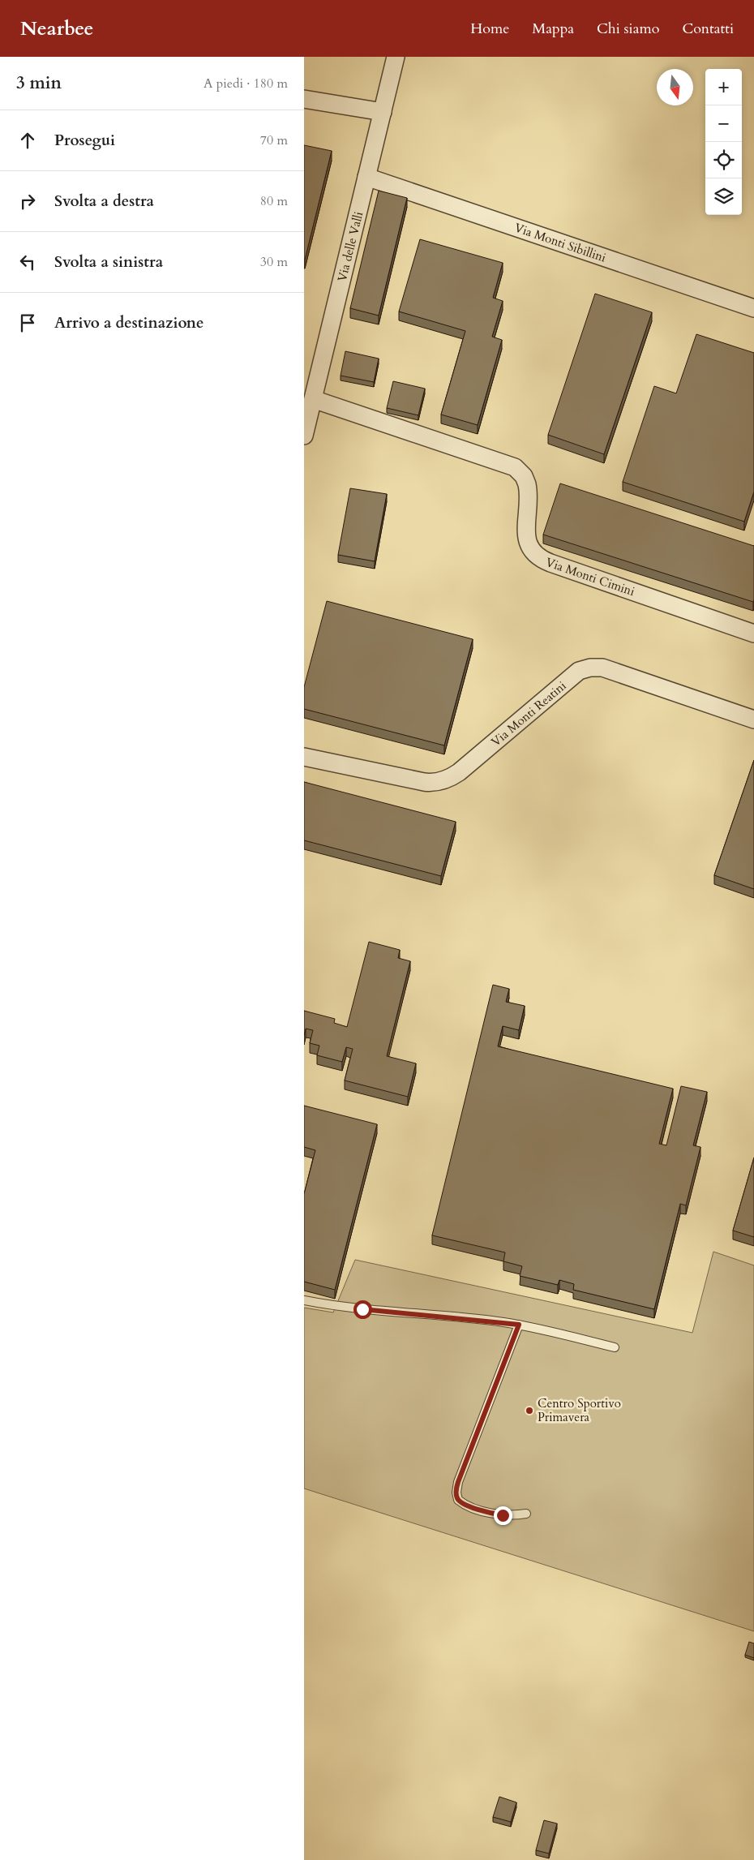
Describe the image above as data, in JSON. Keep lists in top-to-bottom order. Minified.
{"streets":{"street":["Via Monti Sibillini","Via delle Valli","Via Monti Cimini","Via Monti Reatini"]},"crossings":[["Via Monti Sibillini","Via delle Valli"],["Via delle Valli","Via Monti Cimini"]],"places":["Centro Sportivo Primavera"],"north":"bottom","page":{"header":"Nearbee","nav":["Home","Mappa","Chi siamo","Contatti"],"heading":["3 min","A piedi · 180 m"],"map_buttons":["+","−"],"list":[["Prosegui","70 m"],["Svolta a destra","80 m"],["Svolta a sinistra","30 m"],"Arrivo a destinazione"]}}
